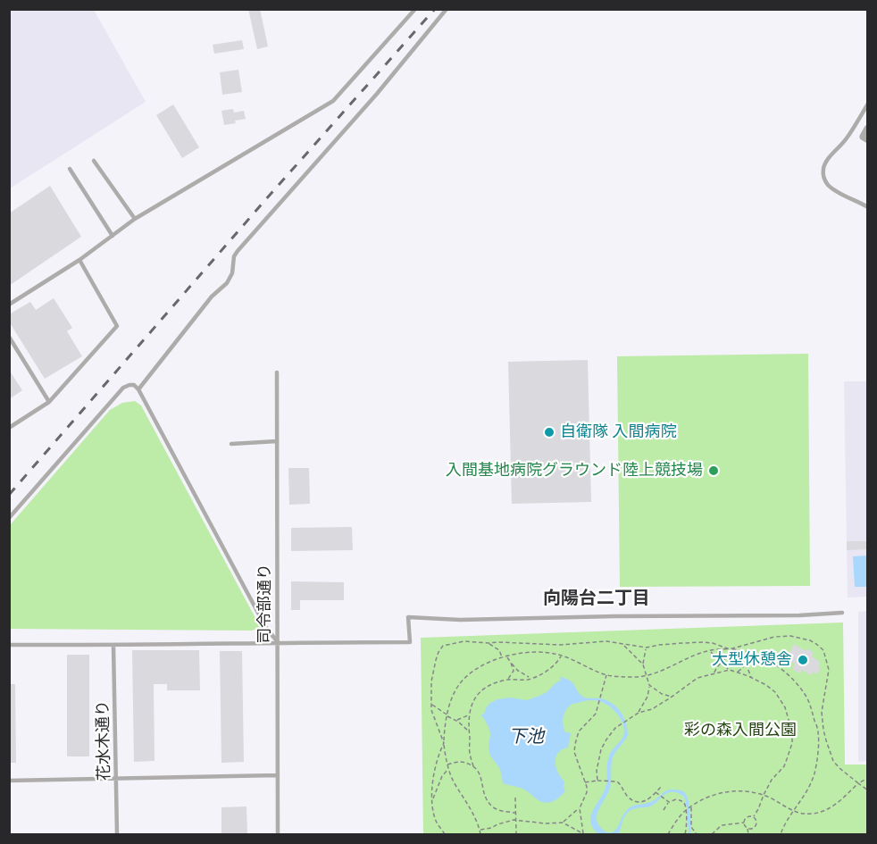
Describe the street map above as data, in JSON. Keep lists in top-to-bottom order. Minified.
{"streets":{"lane":["司令部通り","花水木通り"]},"districts":["向陽台二丁目"],"water":["下池"],"parks":["彩の森入間公園"],"places":["自衛隊 入間病院","入間基地病院グラウンド陸上競技場","大型休憩舎"]}
